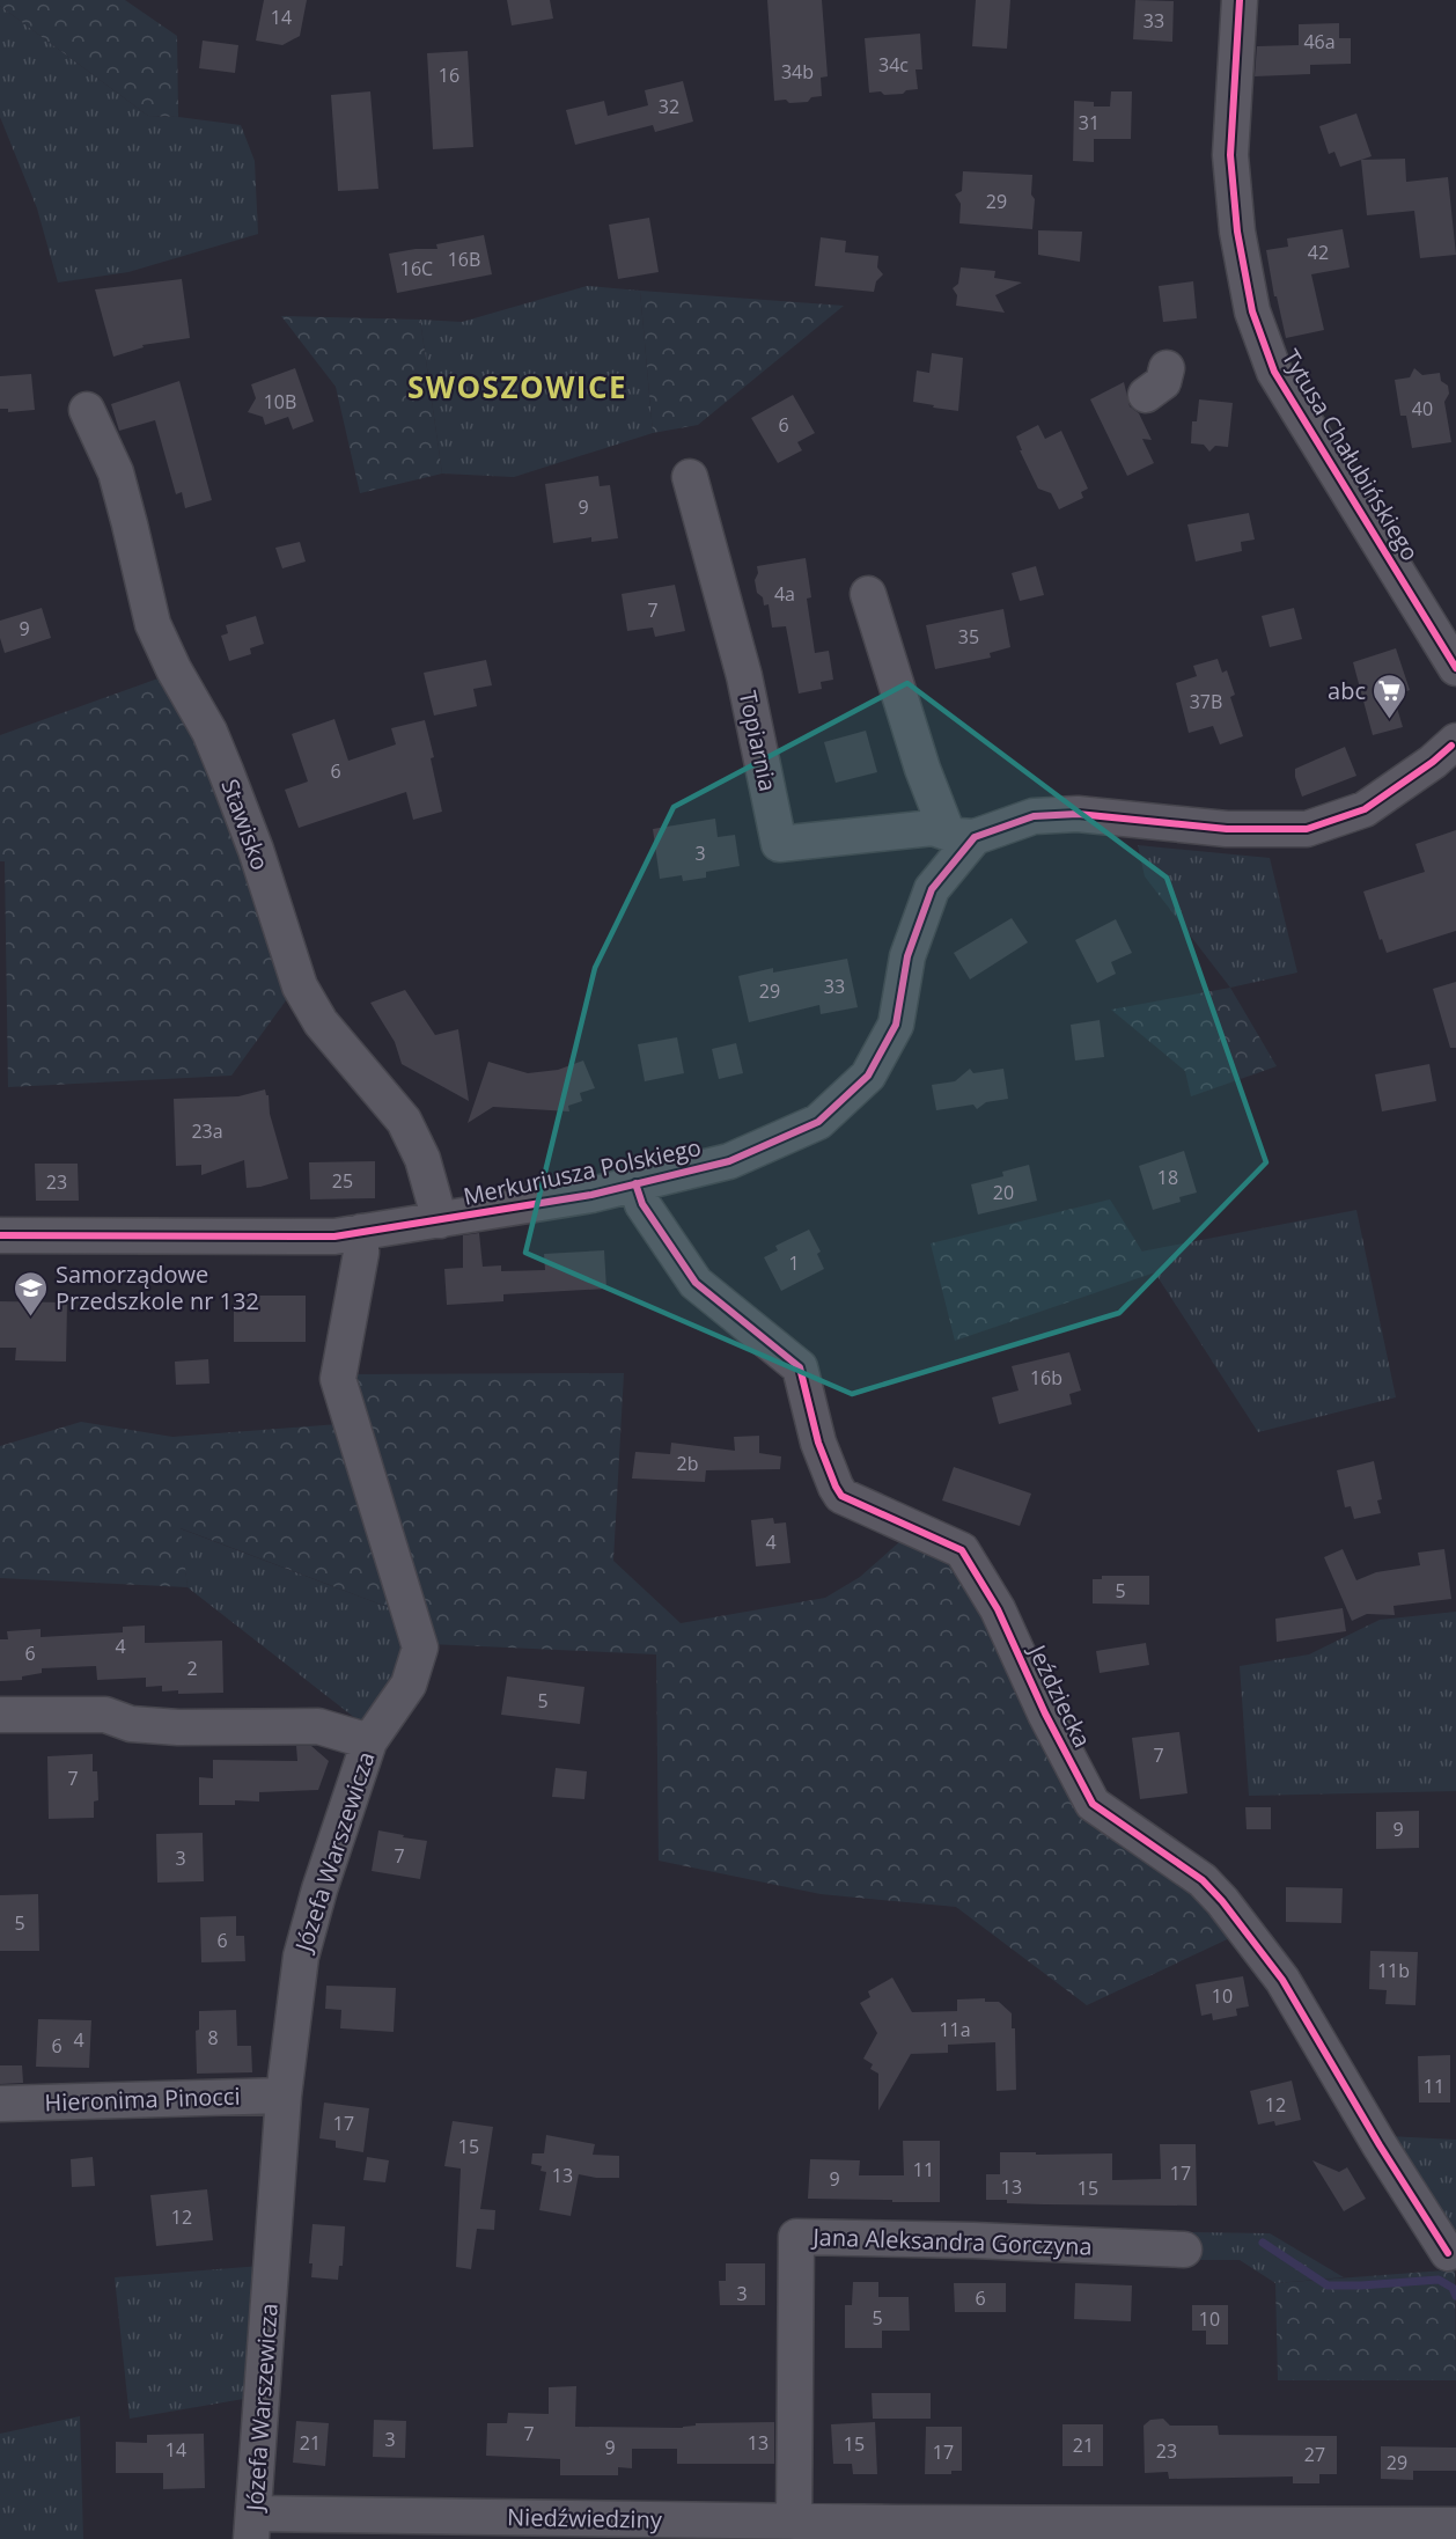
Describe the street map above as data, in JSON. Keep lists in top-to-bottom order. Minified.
{"streets":{"street":["Tytusa Chałubińskiego","Topiarnia","Stawisko","Merkuriusza Polskiego","Jeździecka","Józefa Warszewicza","Hieronima Pinocci","Jana Aleksandra Gorczyna","Niedźwiedziny"]},"crossings":[["Topiarnia","Merkuriusza Polskiego"],["Stawisko","Merkuriusza Polskiego"],["Merkuriusza Polskiego","Jeździecka"],["Merkuriusza Polskiego","Józefa Warszewicza"],["Józefa Warszewicza","Hieronima Pinocci"],["Józefa Warszewicza","Niedźwiedziny"],["Jana Aleksandra Gorczyna","Niedźwiedziny"]],"districts":["SWOSZOWICE"],"places":{"supermarket":["abc"],"school or university":["Samorządowe Przedszkole nr 132"]},"house_numbers":["14","33","46a","34c","34b","16","32","31","29","42","16B","16C","10B","40","6","9","4a","7","9","35","37B","6","3","33","29","23a","18","25","23","20","1","16b","2b","4","5","4","6","2","5","7","7","9","7","3","5","6","11b","10","11a","8","4","6","11","12","17","15","11","17","13","9","13","15","12","3","6","5","10","7","3","21","13","15","21","9","14","23","17","27","29"]}
